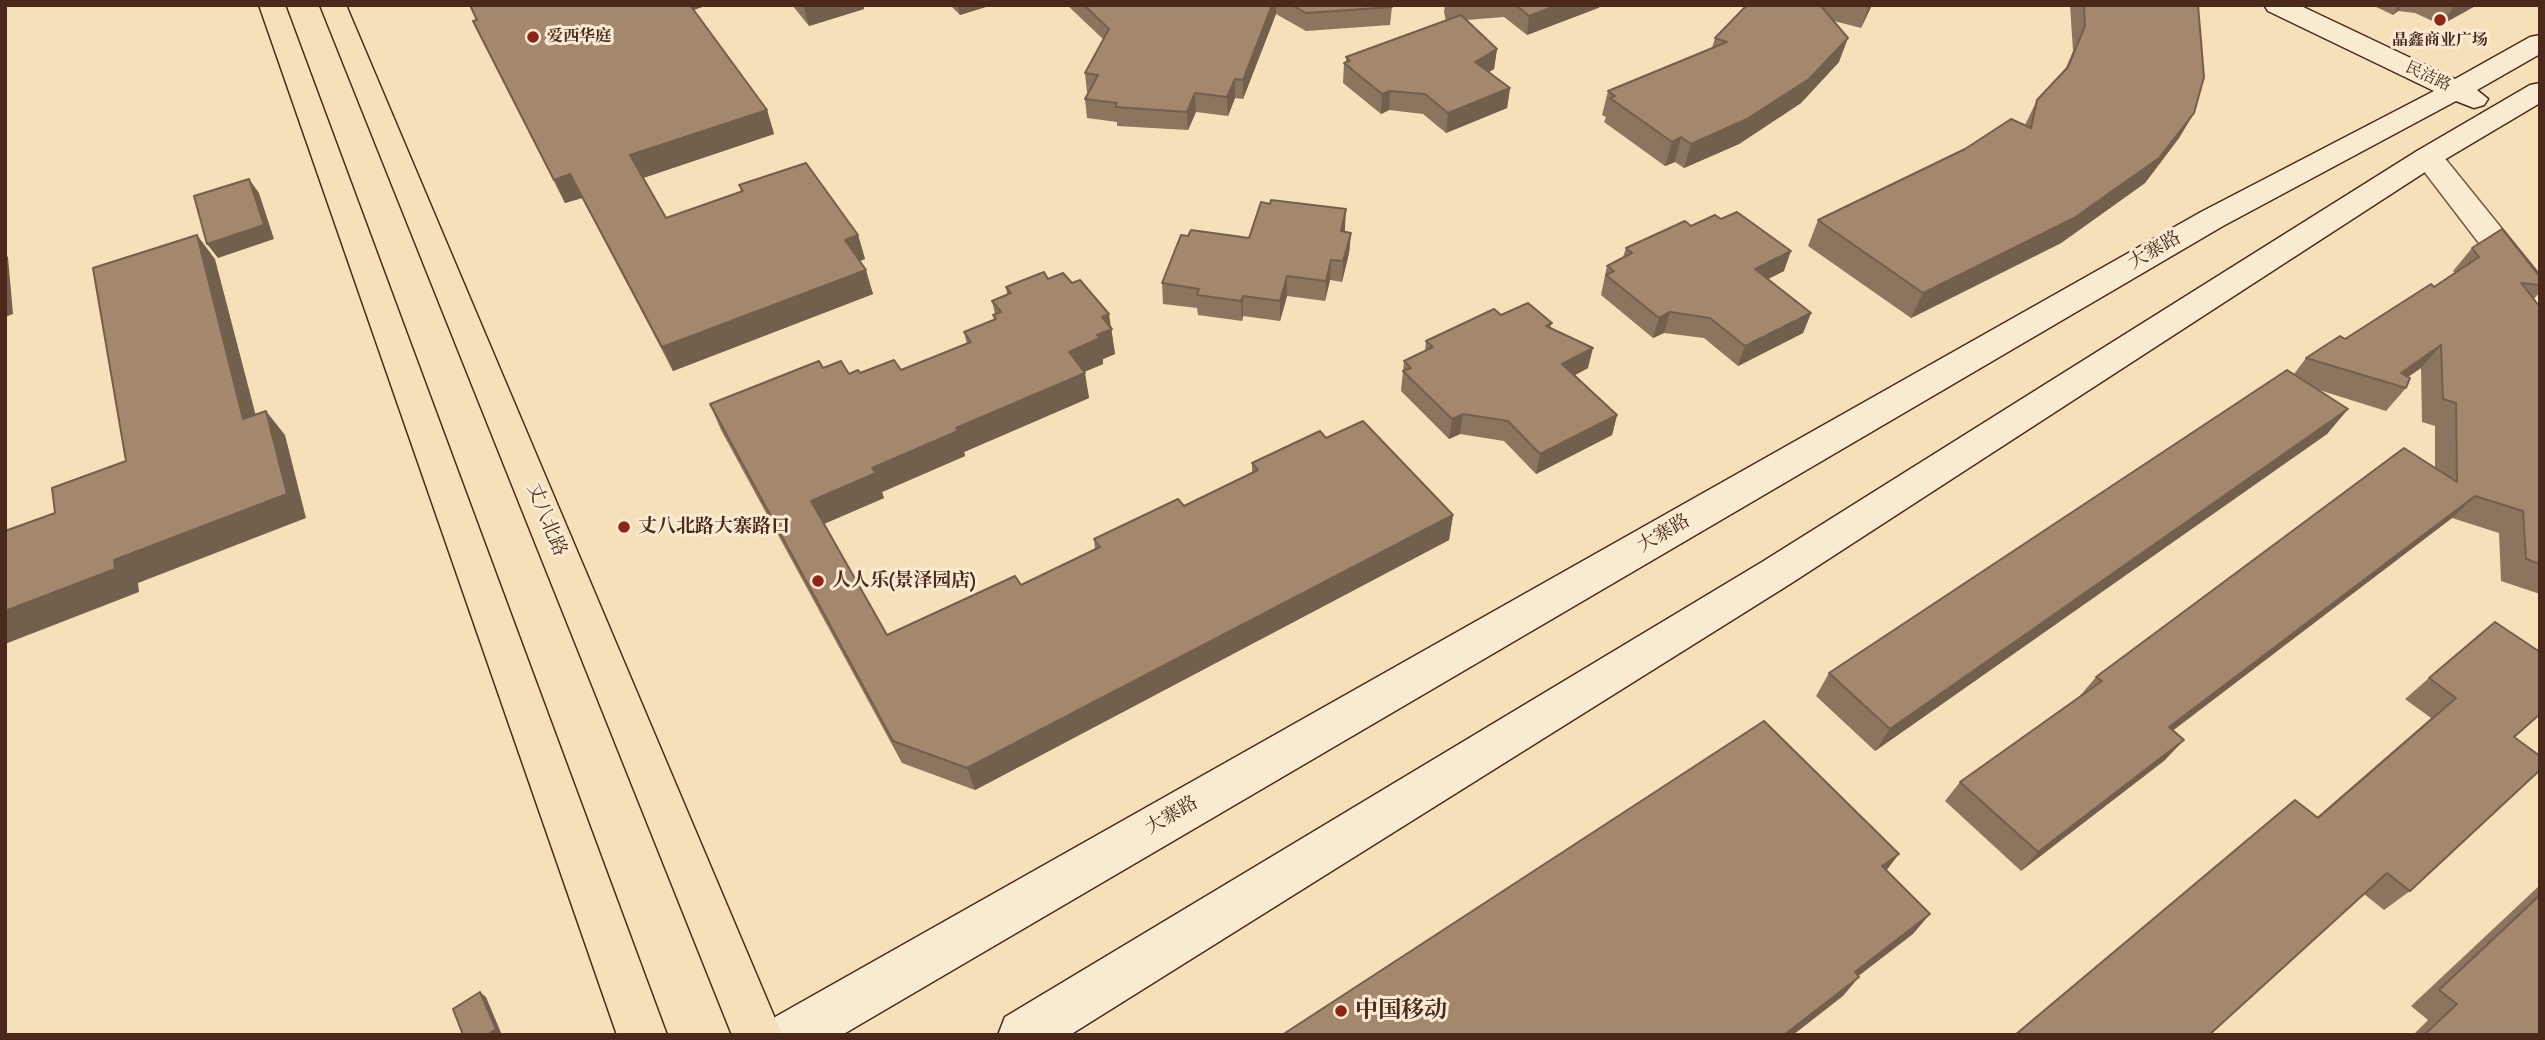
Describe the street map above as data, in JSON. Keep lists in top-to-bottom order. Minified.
{"streets":{"main road":["民洁路","大寨路","丈八北路"]},"crossings":[["民洁路","大寨路"]],"places":["晶鑫商业广场","爱西华庭","丈八北路大寨路口","人人乐(景泽园店)","中国移动"]}
